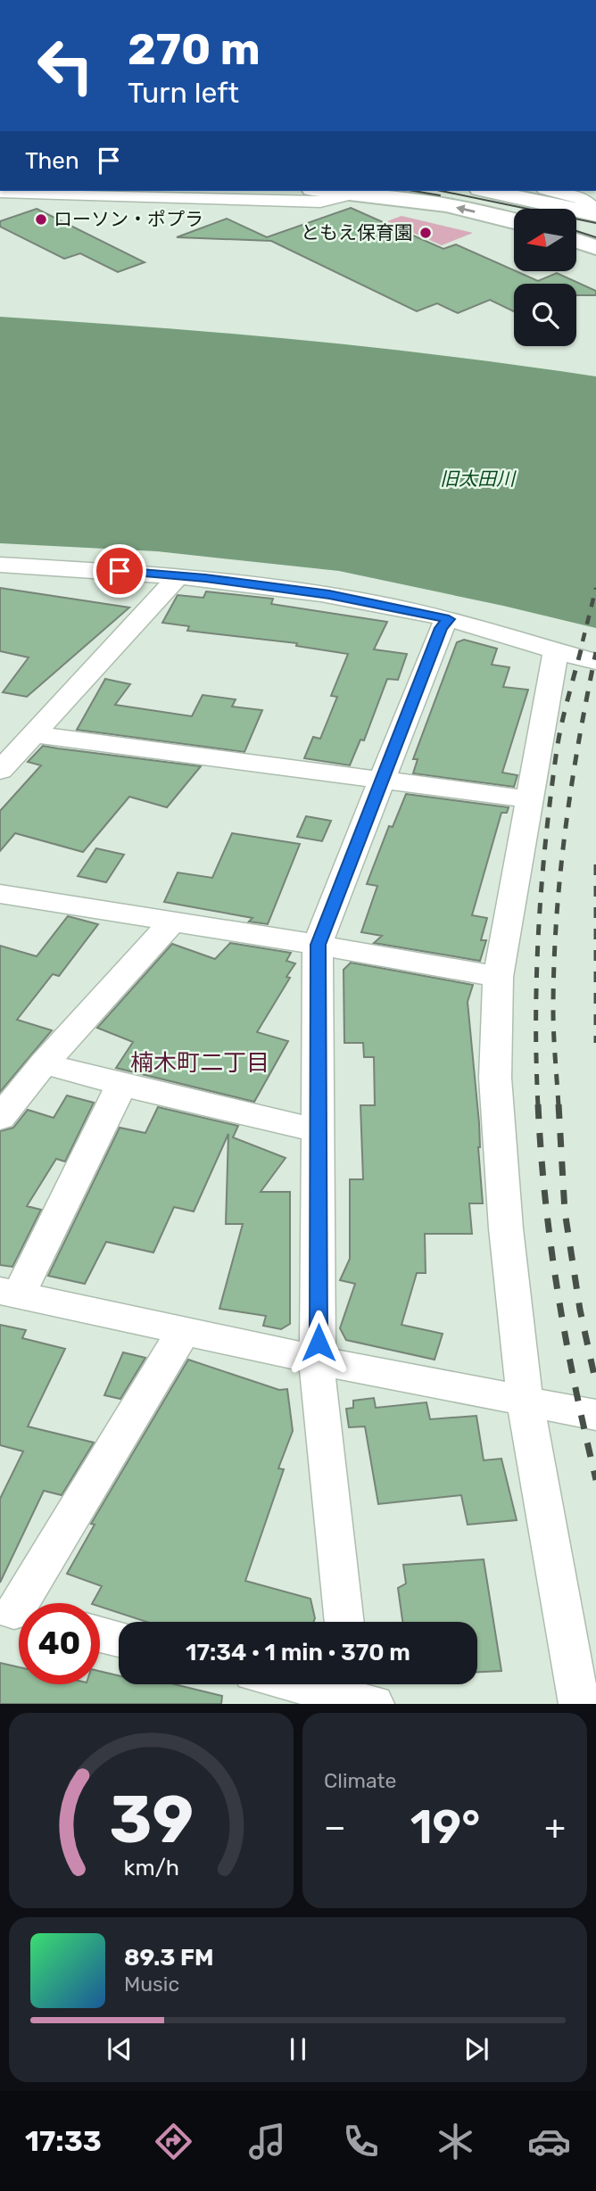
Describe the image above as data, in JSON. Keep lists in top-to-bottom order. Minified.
{"districts":["楠木町二丁目"],"water":["旧太田川"],"places":["ローソン・ポプラ","ともえ保育園"],"north":"left","page":{"turn":["270 m","Turn left"],"then":"Then","limit":"40","trip":"17:34 · 1 min · 370 m","tile":"Climate","heat":["−","19°","+"],"song":["89.3 FM","Music"],"tabs":"17:33","gauge":["39","km/h"]}}
